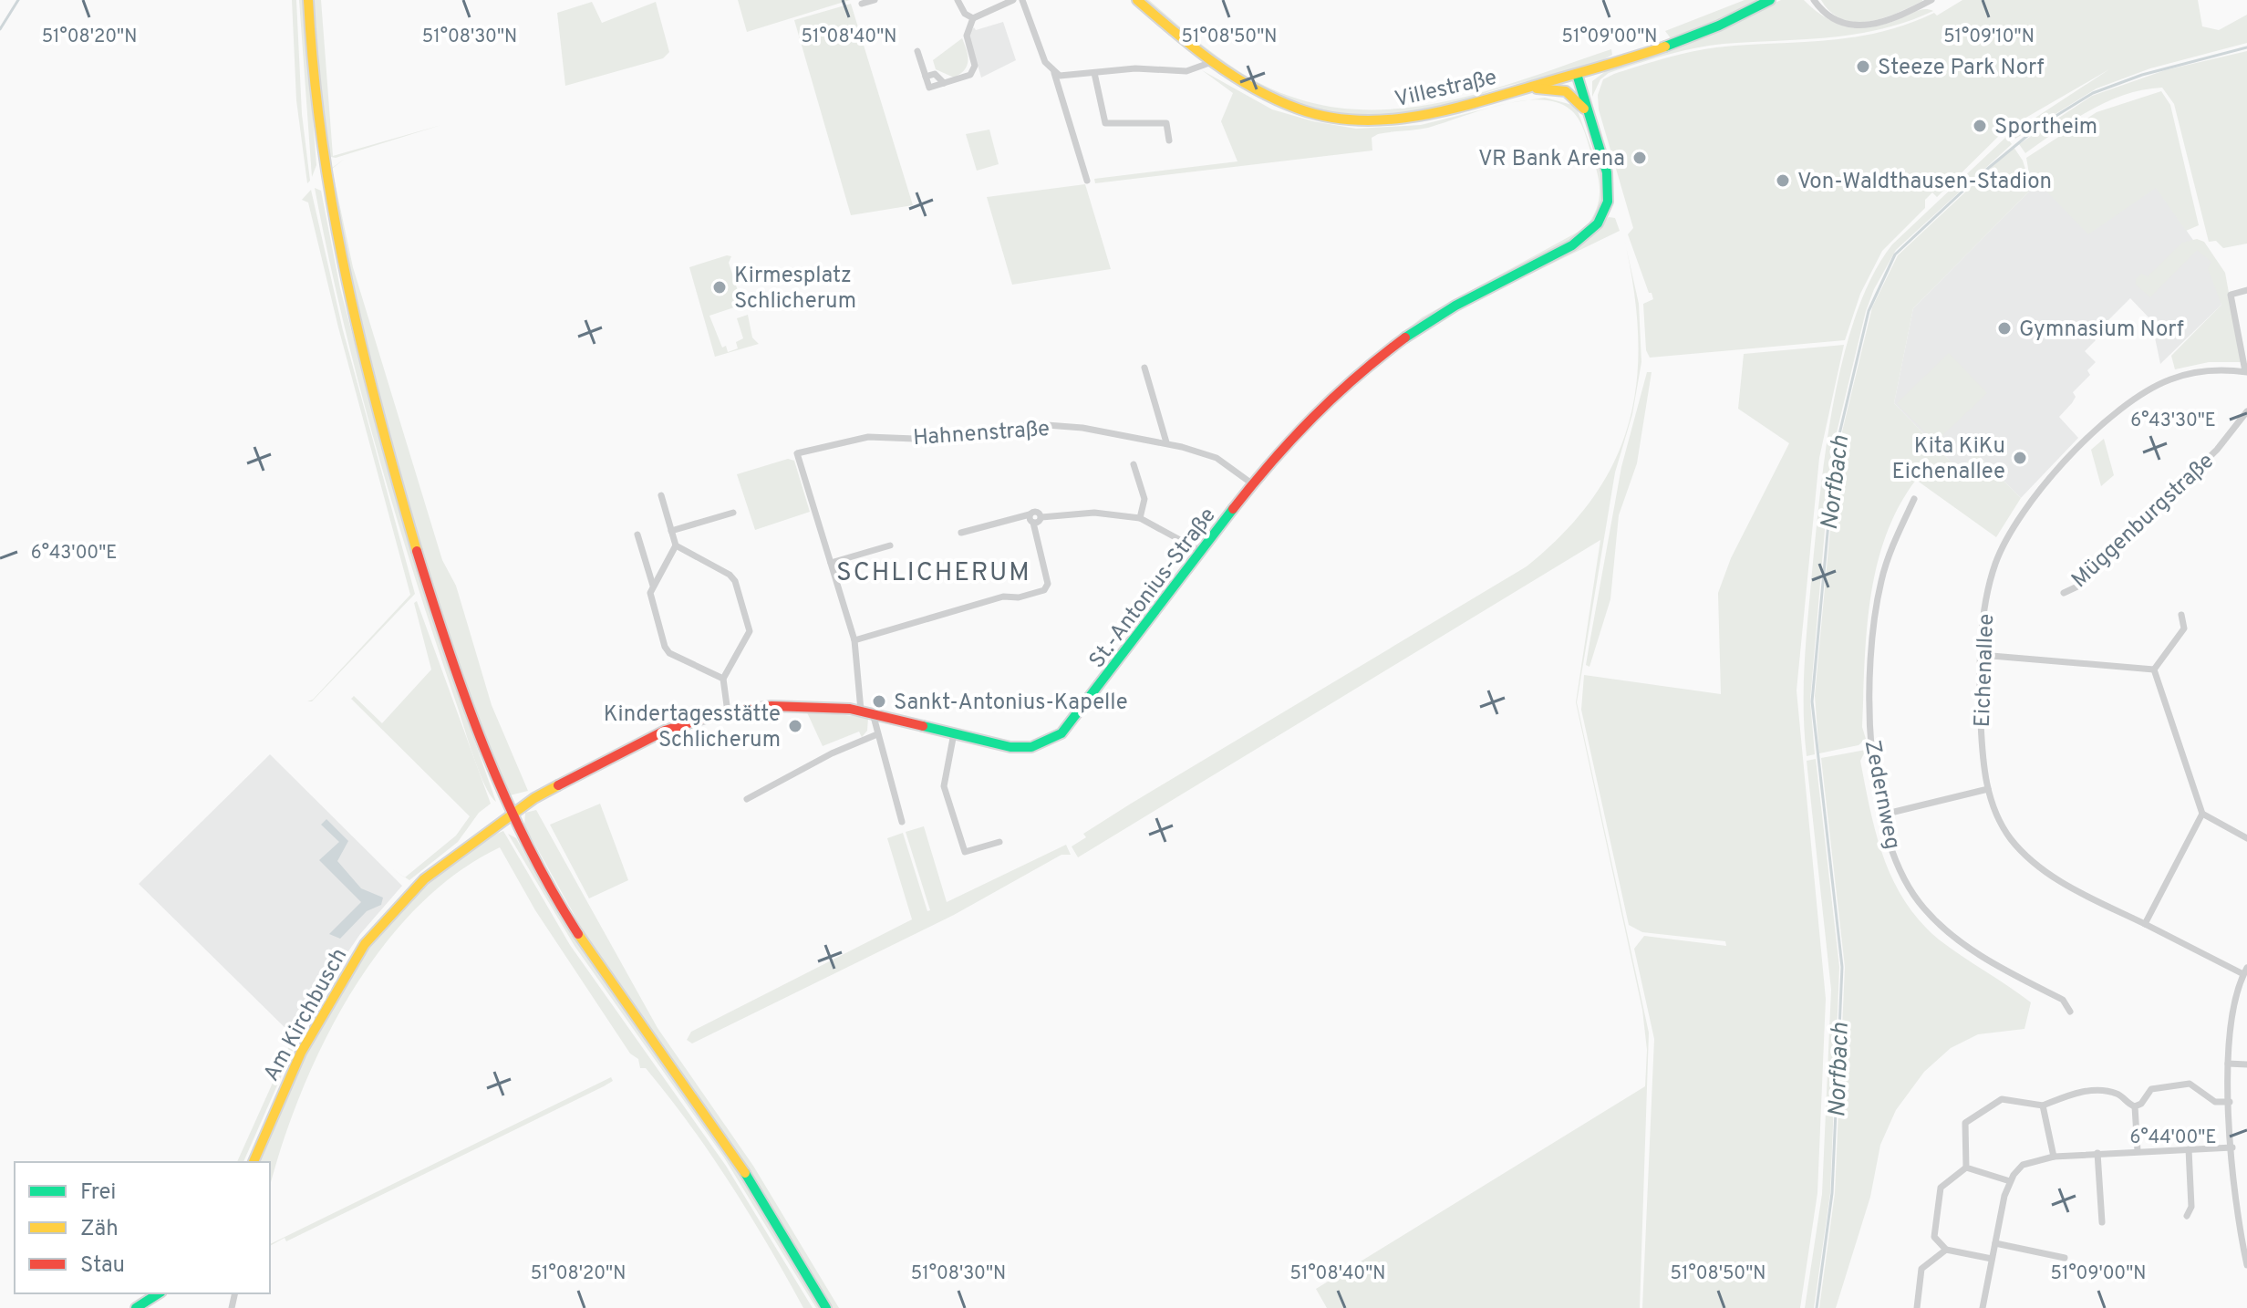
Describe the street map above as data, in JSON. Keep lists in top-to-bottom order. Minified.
{"streets":{"main road":["Villestraße","St.-Antonius-Straße","Am Kirchbusch"],"street":["Hahnenstraße","Müggenburgstraße","Eichenallee","Zedernweg"]},"crossings":[["Villestraße","St.-Antonius-Straße"],["Hahnenstraße","St.-Antonius-Straße"],["St.-Antonius-Straße","Am Kirchbusch"]],"districts":["SCHLICHERUM"],"water":["Norfbach"],"places":["Steeze Park Norf","Sportheim","VR Bank Arena","Von-Waldthausen-Stadion","Kirmesplatz Schlicherum","Gymnasium Norf","Kita KiKu Eichenallee","Sankt-Antonius-Kapelle","Kindertagesstätte Schlicherum"],"legend":["Frei","Zäh","Stau"],"coordinates":["51°08'50\"N","51°09'10\"N","51°08'20\"N","51°08'30\"N","51°08'40\"N","51°09'00\"N","6°43'30\"E","6°43'00\"E","6°44'00\"E"]}
